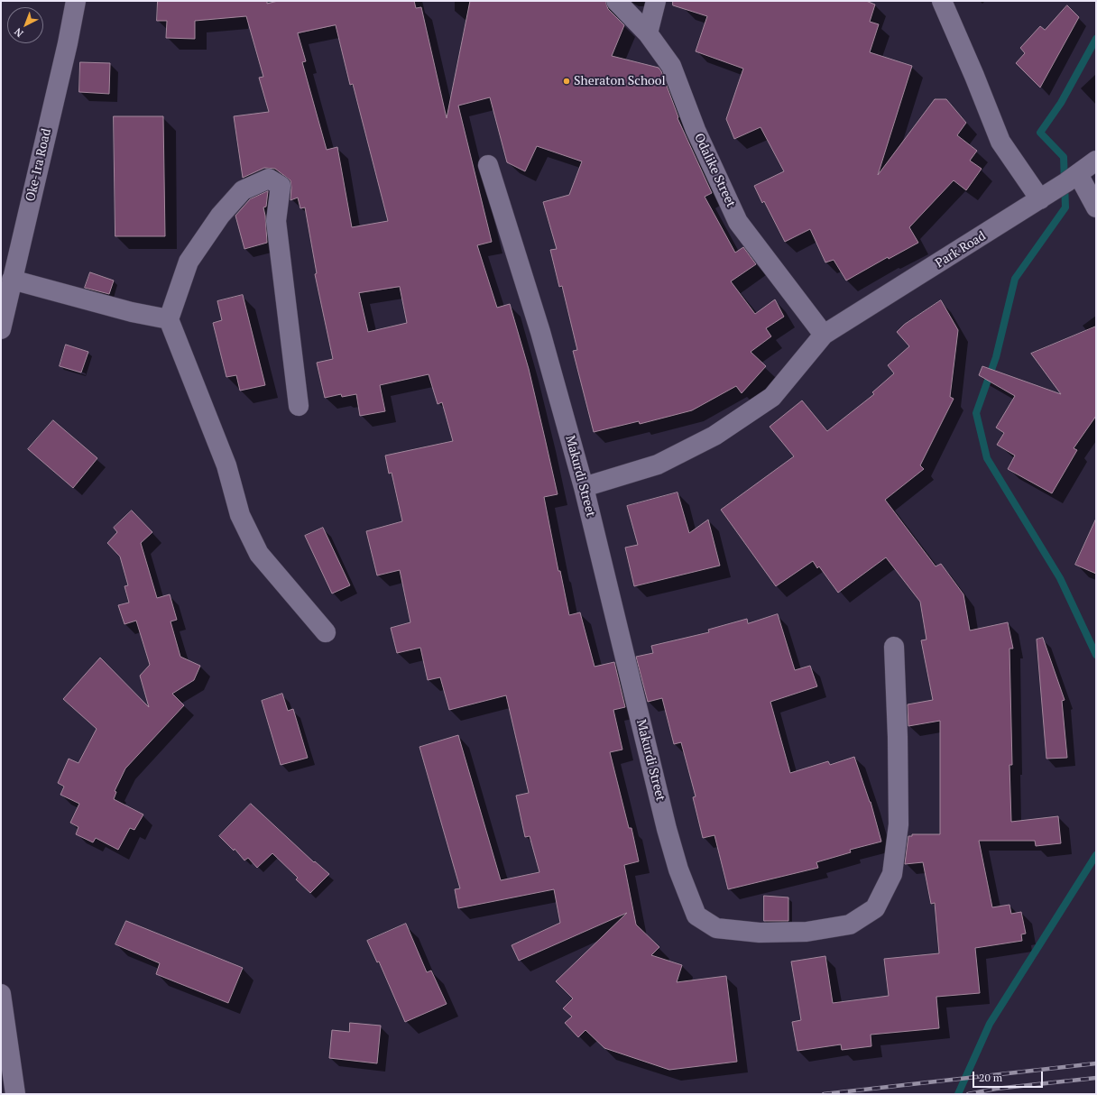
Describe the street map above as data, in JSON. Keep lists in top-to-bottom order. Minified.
{"streets":{"street":["Oke-Ira Road","Odalike Street","Park Road","Makurdi Street"]},"crossings":[["Odalike Street","Park Road"],["Park Road","Makurdi Street"]],"places":["Sheraton School"],"scale_bar":"20 m","north":"bottom left"}
